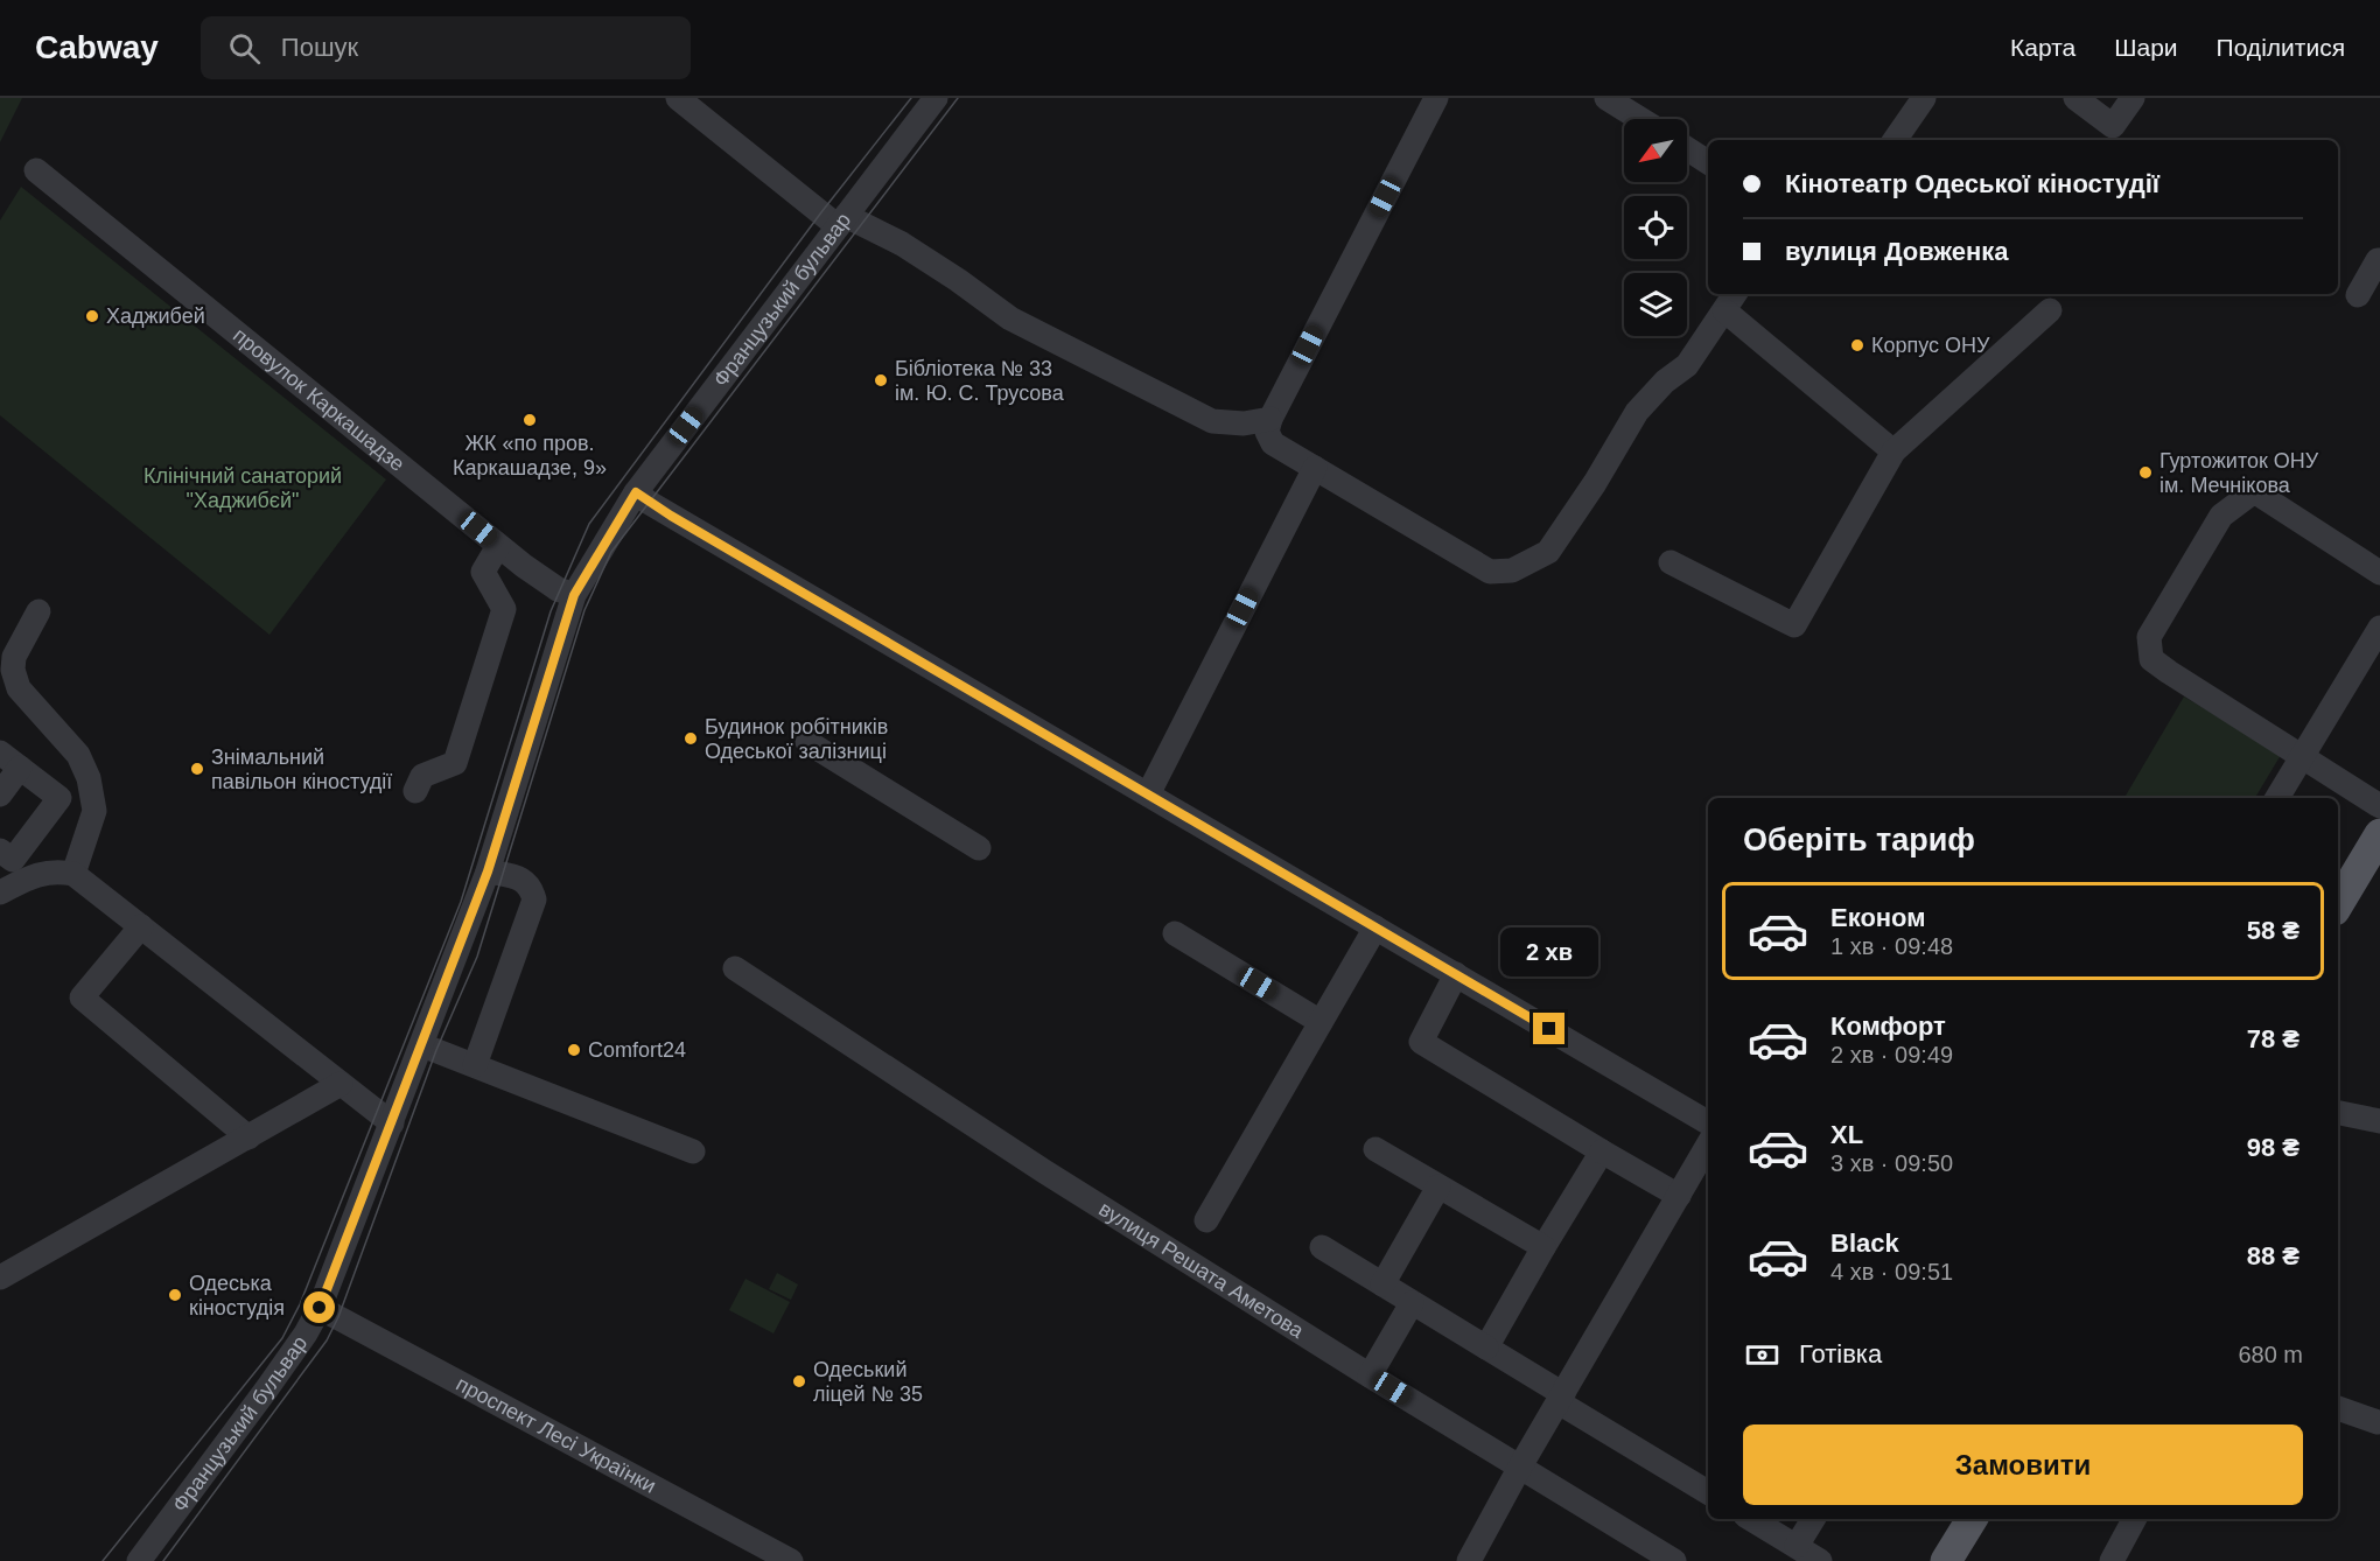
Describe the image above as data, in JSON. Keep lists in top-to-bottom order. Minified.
{"streets":{"street":["Французький бульвар","провулок Каркашадзе","вулиця Решата Аметова","проспект Лесі Українки"]},"crossings":[["Французький бульвар","провулок Каркашадзе"],["Французький бульвар","проспект Лесі Українки"]],"parks":["Клінічний санаторий \"Хаджибєй\""],"places":["Хаджибей","Корпус ОНУ","Бібліотека № 33 ім. Ю. С. Трусова","ЖК «по пров. Каркашадзе, 9»","Гуртожиток ОНУ ім. Мечнікова","Будинок робітників Одеської залізниці","Знімальний павільон кіностудії","Comfort24","Одеська кіностудія","Одеський ліцей № 35"],"north":"bottom left","page":{"header":"Cabway","search":"Пошук","nav":["Карта","Шари","Поділитися"],"banner":["Кінотеатр Одеської кіностудії","вулиця Довженка"],"heading":"Оберіть тариф","list":[{"name":"Економ","note":"1 хв · 09:48","value":"58 ₴"},{"name":"Комфорт","note":"2 хв · 09:49","value":"78 ₴"},{"name":"XL","note":"3 хв · 09:50","value":"98 ₴"},{"name":"Black","note":"4 хв · 09:51","value":"88 ₴"}],"bubble":"2 хв","pay":["Готівка","680 m"],"buttons":"Замовити"}}
